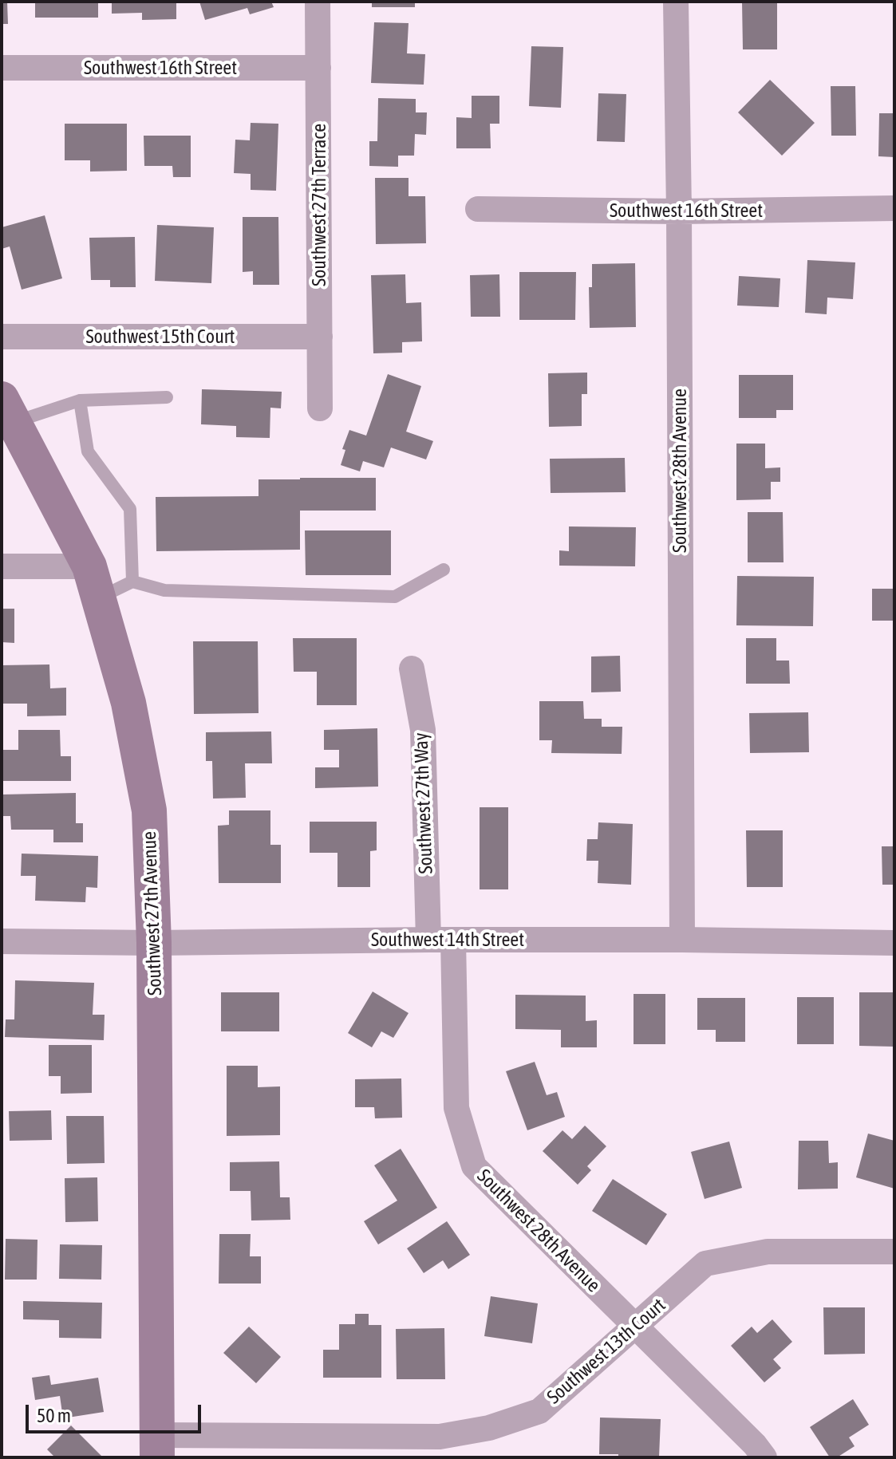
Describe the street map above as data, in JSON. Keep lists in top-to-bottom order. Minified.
{"streets":{"street":["Southwest 16th Street","Southwest 27th Terrace","Southwest 15th Court","Southwest 28th Avenue","Southwest 27th Way","Southwest 27th Avenue","Southwest 14th Street","Southwest 13th Court"]},"crossings":[["Southwest 16th Street","Southwest 27th Terrace"],["Southwest 16th Street","Southwest 28th Avenue"],["Southwest 27th Terrace","Southwest 15th Court"],["Southwest 28th Avenue","Southwest 27th Way"],["Southwest 28th Avenue","Southwest 14th Street"],["Southwest 28th Avenue","Southwest 13th Court"],["Southwest 27th Way","Southwest 14th Street"],["Southwest 27th Avenue","Southwest 14th Street"],["Southwest 27th Avenue","Southwest 13th Court"]],"scale_bar":"50 m"}
